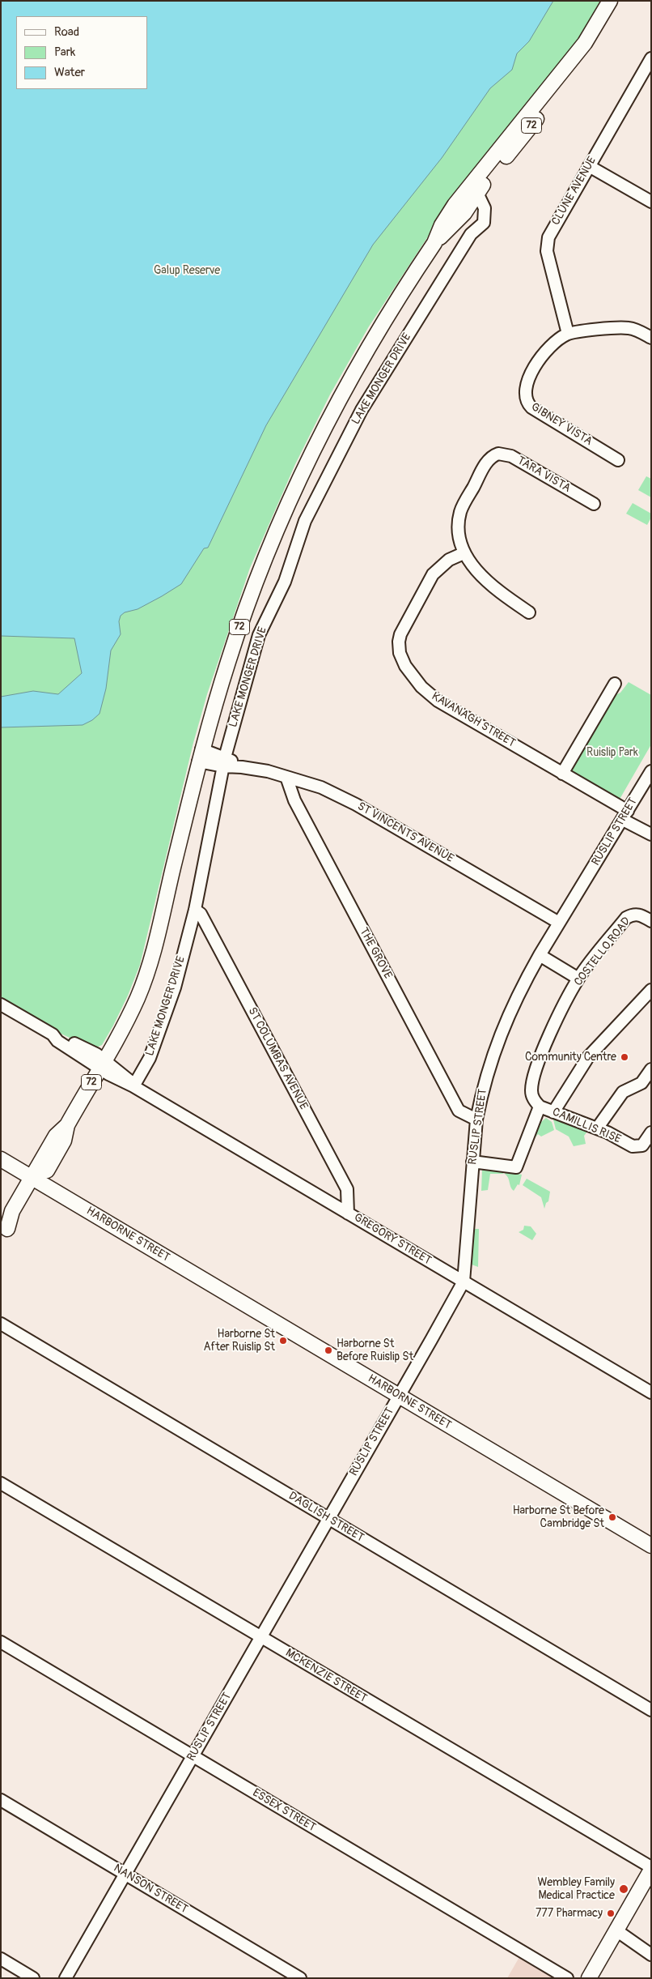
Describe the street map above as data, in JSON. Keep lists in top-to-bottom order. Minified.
{"streets":{"main road":["72","LAKE MONGER DRIVE","HARBORNE STREET"],"street":["CLUNE AVENUE","GIBNEY VISTA","TARA VISTA","KAVANAGH STREET","RUSLIP STREET","ST VINCENTS AVENUE","COSTELLO ROAD","THE GROVE","ST COLUMBAS AVENUE","CAMILLIS RISE","GREGORY STREET","DAGLISH STREET","MCKENZIE STREET","ESSEX STREET","NANSON STREET"]},"crossings":[["72","LAKE MONGER DRIVE"],["72","HARBORNE STREET"],["72","GREGORY STREET"],["CLUNE AVENUE","GIBNEY VISTA"],["LAKE MONGER DRIVE","ST VINCENTS AVENUE"],["LAKE MONGER DRIVE","ST COLUMBAS AVENUE"],["LAKE MONGER DRIVE","GREGORY STREET"],["TARA VISTA","KAVANAGH STREET"],["KAVANAGH STREET","RUSLIP STREET"],["RUSLIP STREET","ST VINCENTS AVENUE"],["RUSLIP STREET","THE GROVE"],["RUSLIP STREET","HARBORNE STREET"],["RUSLIP STREET","GREGORY STREET"],["RUSLIP STREET","DAGLISH STREET"],["RUSLIP STREET","MCKENZIE STREET"],["RUSLIP STREET","ESSEX STREET"],["RUSLIP STREET","NANSON STREET"],["ST VINCENTS AVENUE","THE GROVE"],["COSTELLO ROAD","CAMILLIS RISE"],["ST COLUMBAS AVENUE","GREGORY STREET"]],"parks":["Galup Reserve","Ruislip Park"],"places":["Community Centre","Harborne St After Ruislip St","Harborne St Before Ruislip St","Harborne St Before Cambridge St","Wembley Family Medical Practice","777 Pharmacy"],"legend":["Road","Park","Water"]}
